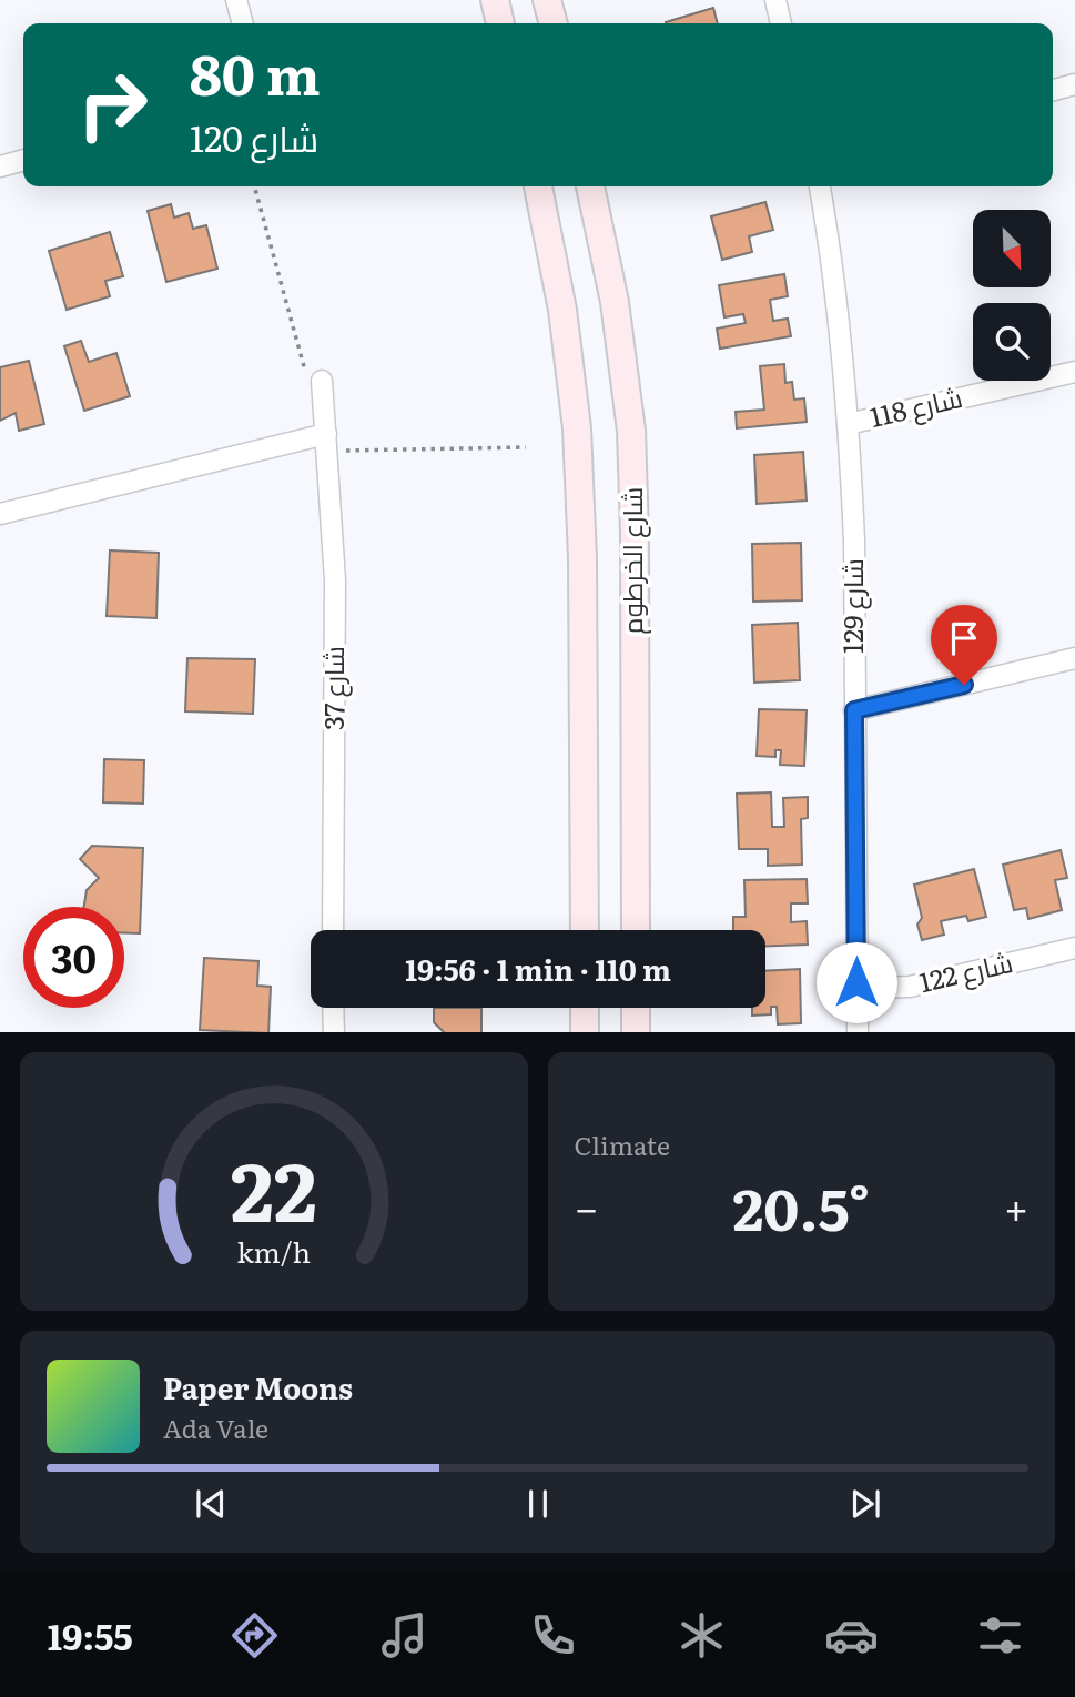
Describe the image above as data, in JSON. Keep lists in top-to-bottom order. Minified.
{"streets":{"main road":["شارع الخرطوم"],"street":["شارع 118","شارع 129","شارع 37","شارع 122"]},"crossings":[["شارع 118","شارع 129"],["شارع 129","شارع 122"]],"north":"bottom right","page":{"turn":["80 m","شارع 120"],"limit":"30","trip":"19:56 · 1 min · 110 m","tile":"Climate","heat":["−","20.5°","+"],"song":["Paper Moons","Ada Vale"],"tabs":"19:55","gauge":["22","km/h"]}}
